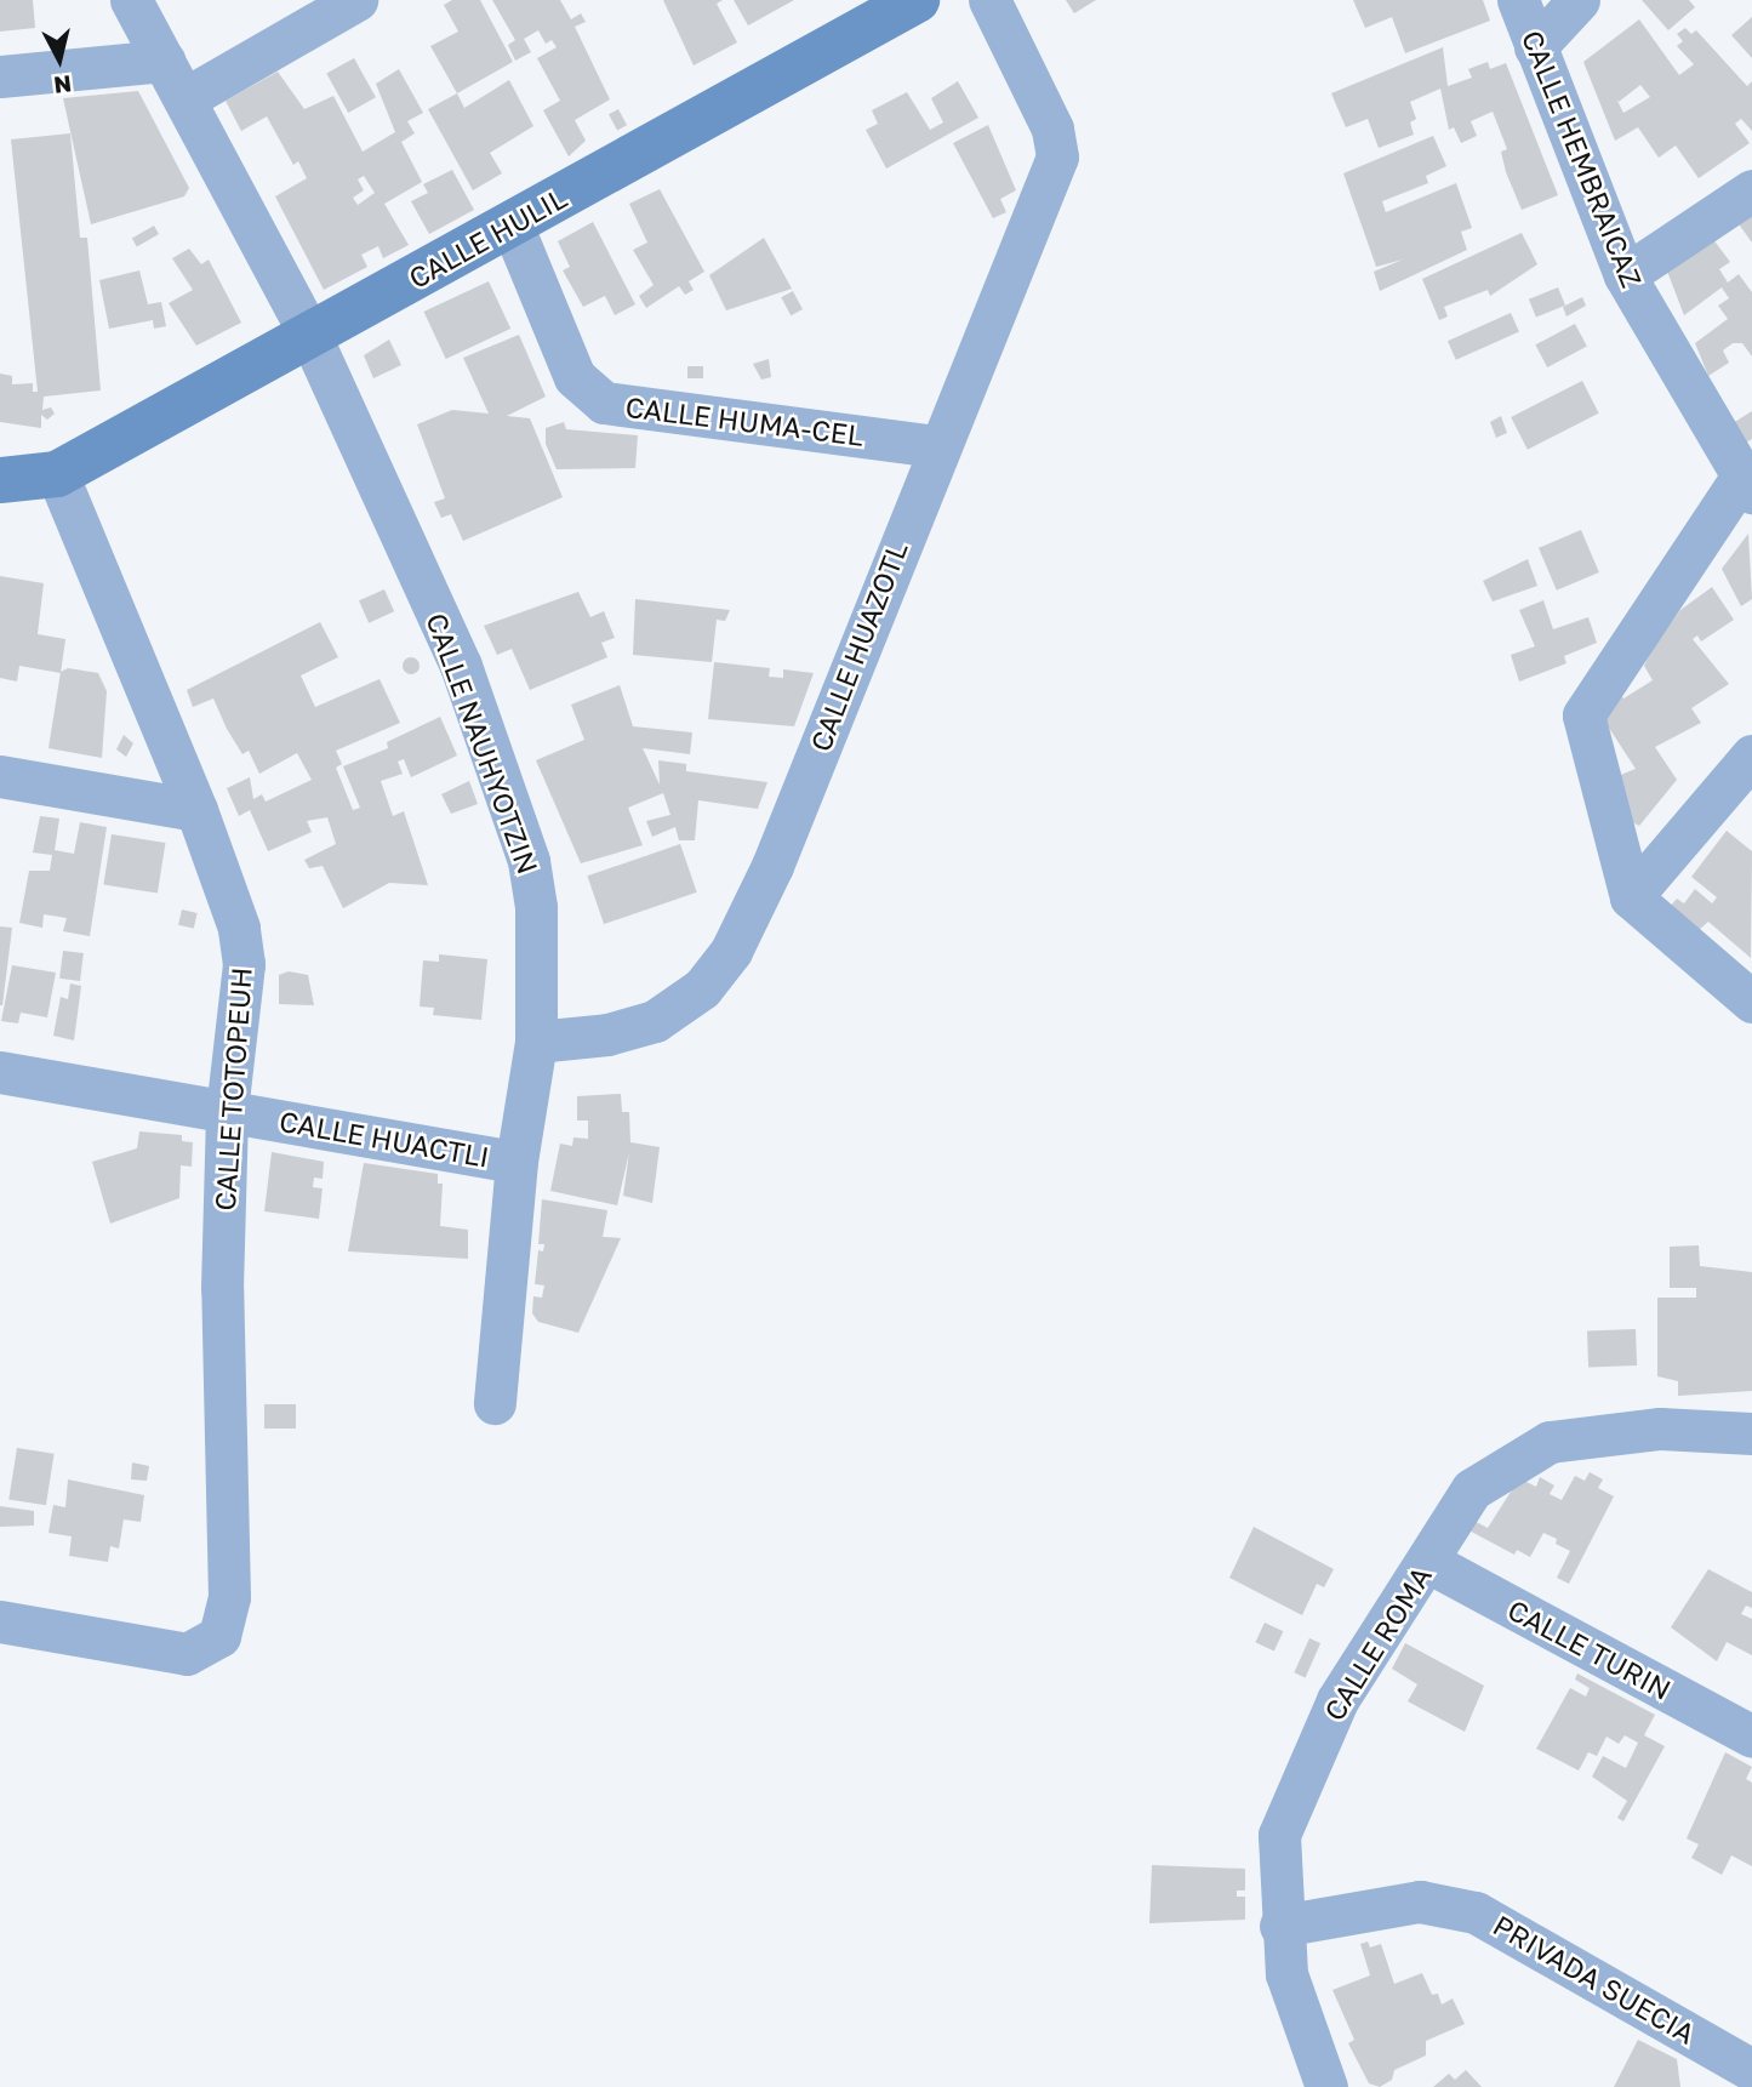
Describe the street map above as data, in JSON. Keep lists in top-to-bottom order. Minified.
{"streets":{"street":["CALLE HEMBRAICAZ","CALLE HULIL","CALLE HUMA-CEL","CALLE HUAZOTL","CALLE NAUHYOTZIN","CALLE TOTOPEUH","CALLE HUACTLI","CALLE ROMA","CALLE TURIN","PRIVADA SUECIA"]},"crossings":[["CALLE HULIL","CALLE HUMA-CEL"],["CALLE HULIL","CALLE NAUHYOTZIN"],["CALLE HULIL","CALLE TOTOPEUH"],["CALLE HUMA-CEL","CALLE HUAZOTL"],["CALLE HUAZOTL","CALLE NAUHYOTZIN"],["CALLE NAUHYOTZIN","CALLE HUACTLI"],["CALLE TOTOPEUH","CALLE HUACTLI"],["CALLE ROMA","CALLE TURIN"],["CALLE ROMA","PRIVADA SUECIA"]],"north":"bottom"}
